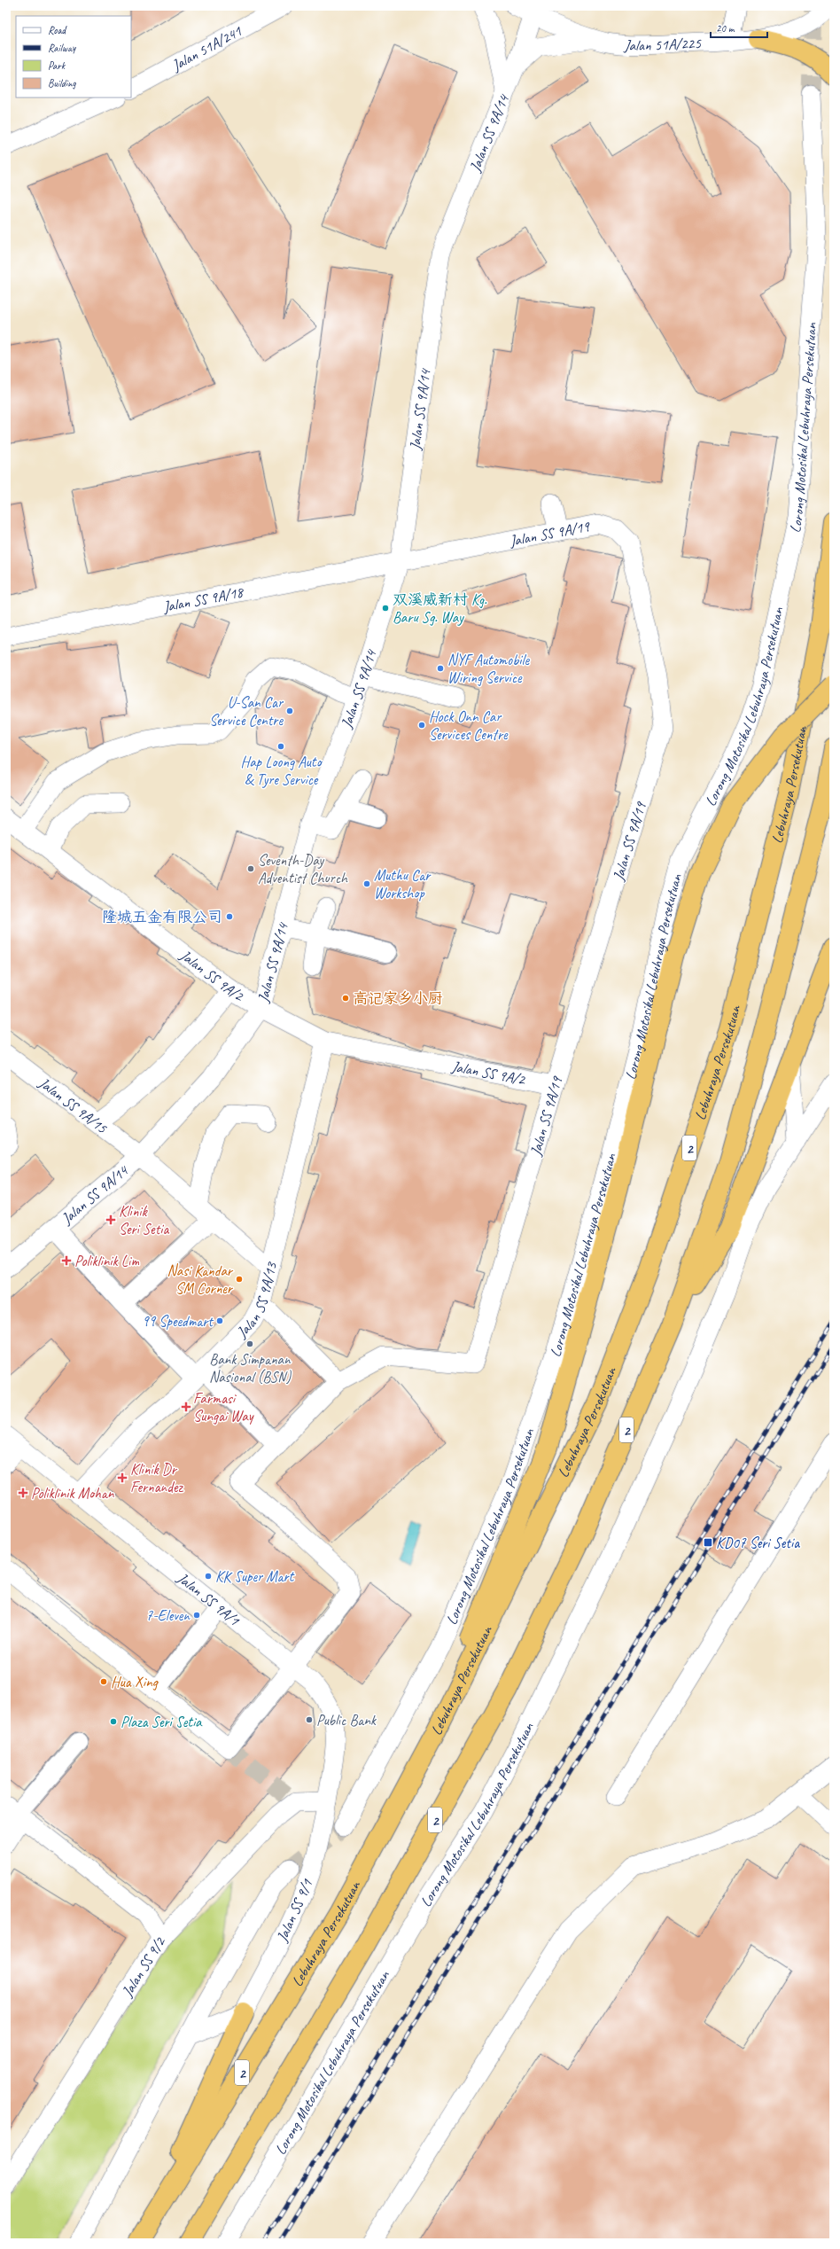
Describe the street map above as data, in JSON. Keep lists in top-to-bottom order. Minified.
{"streets":{"highway":["Lebuhraya Persekutuan","2"],"street":["Jalan 51A/225","Jalan 51A/241","Jalan SS 9A/14","Lorong Motosikal Lebuhraya Persekutuan","Jalan SS 9A/19","Jalan SS 9A/18","Jalan SS 9A/2","Jalan SS 9A/15","Jalan SS 9A/13","Jalan SS 9A/1","Jalan SS 9/1","Jalan SS 9/2"]},"crossings":[["Jalan 51A/225","Jalan SS 9A/14"],["Jalan SS 9A/14","Jalan SS 9A/19"],["Jalan SS 9A/14","Jalan SS 9A/18"],["Jalan SS 9A/14","Jalan SS 9A/2"],["Jalan SS 9A/14","Jalan SS 9A/15"],["Jalan SS 9A/19","Jalan SS 9A/18"],["Jalan SS 9A/19","Jalan SS 9A/2"],["Jalan SS 9A/2","Jalan SS 9A/13"],["Jalan SS 9A/15","Jalan SS 9A/13"],["Jalan SS 9A/13","Jalan SS 9A/1"],["Jalan SS 9A/1","Jalan SS 9/1"],["Jalan SS 9A/1","Jalan SS 9/2"],["Jalan SS 9/1","Jalan SS 9/2"]],"places":{"other":["双溪威新村 Kg. Baru Sg. Way","NYF Automobile Wiring Service","U-San Car Service Centre","Hock Onn Car Services Centre","Hap Loong Auto & Tyre Service","Seventh-Day Adventist Church","Muthu Car Workshop","隆城五金有限公司","高记家乡小厨","Nasi Kandar SM Corner","99 Speedmart","Bank Simpanan Nasional (BSN)","KK Super Mart","7-Eleven","Hua Xing","Public Bank","Plaza Seri Setia"],"health":["Klinik Seri Setia","Poliklinik Lim","Farmasi Sungai Way","Klinik Dr Fernandez","Poliklinik Mohan"],"transit":["KD07 Seri Setia"]},"legend":["Road","Railway","Park","Building"],"scale_bar":"20 m"}
